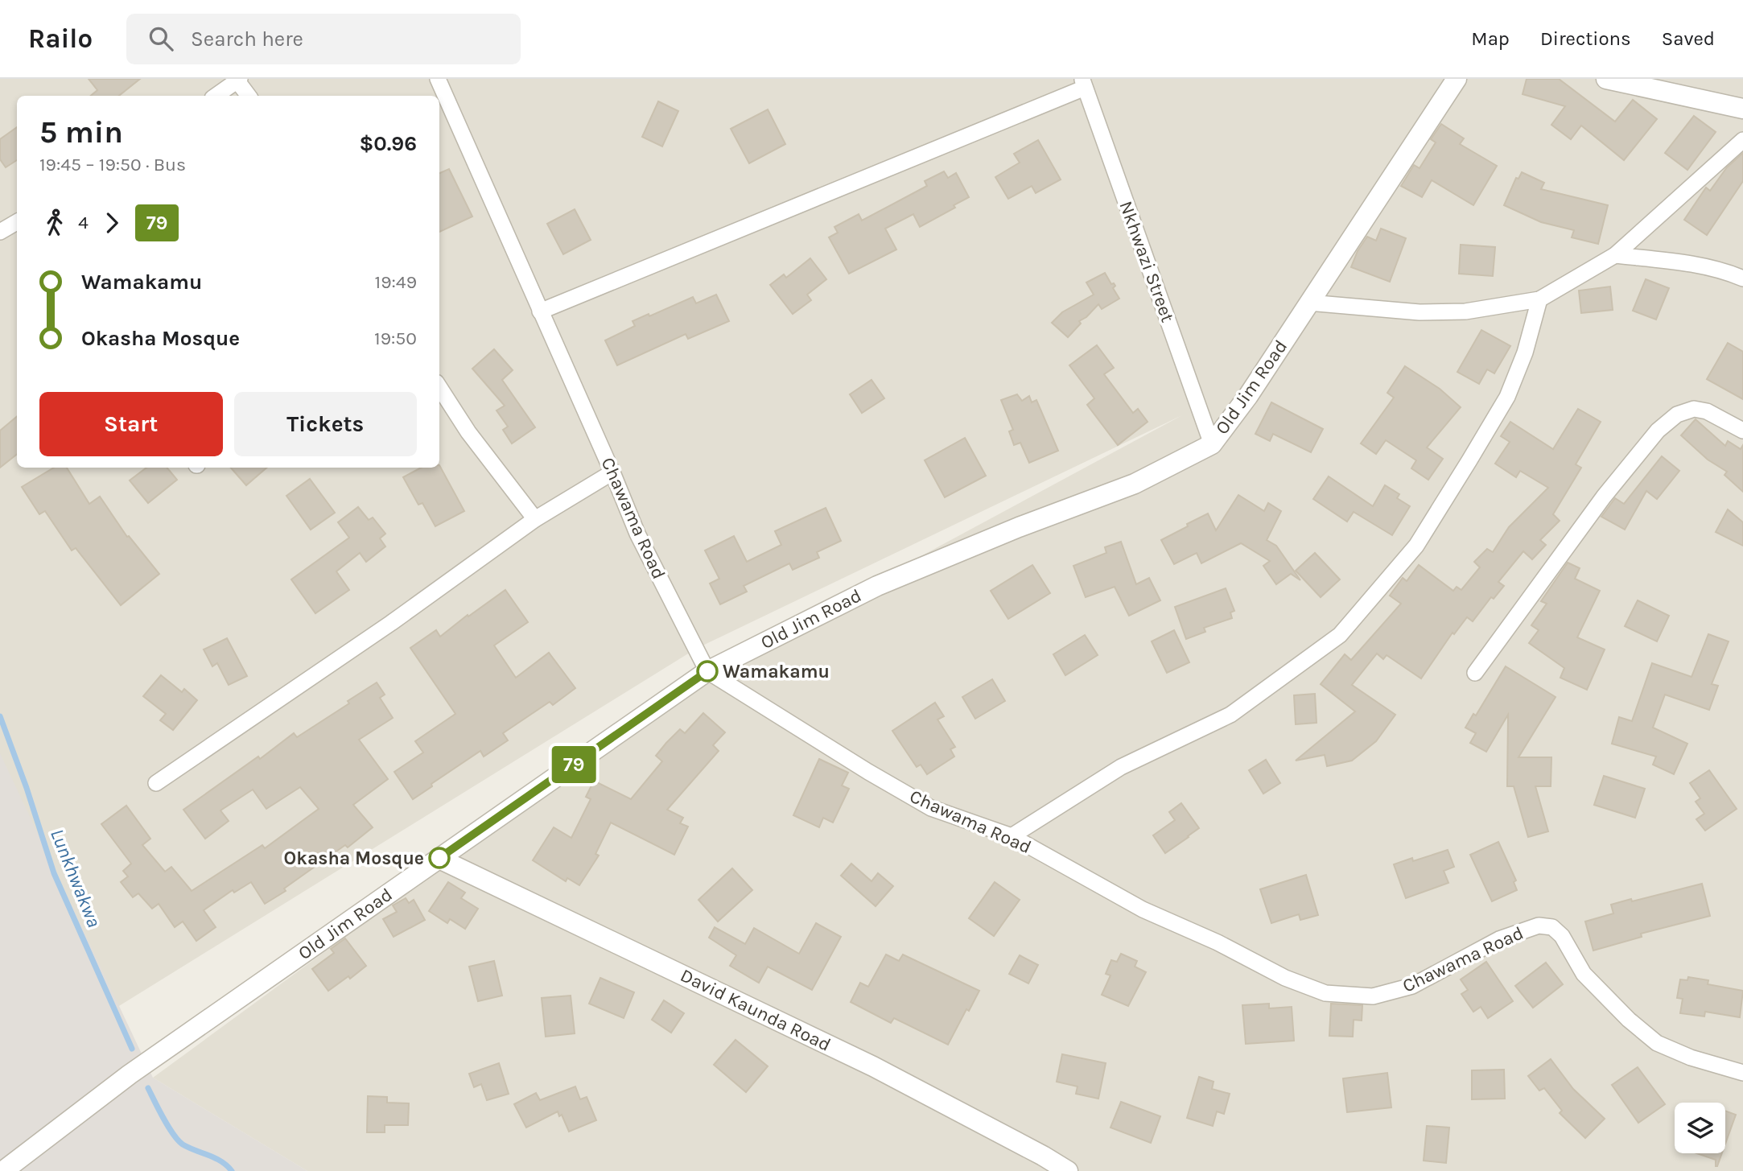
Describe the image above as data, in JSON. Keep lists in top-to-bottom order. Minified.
{"streets":{"street":["Nkhwazi Street","Old Jim Road","Chawama Road","David Kaunda Road"]},"crossings":[["Nkhwazi Street","Old Jim Road"],["Old Jim Road","Chawama Road"],["Old Jim Road","David Kaunda Road"]],"water":["Lunkhwakwa"],"places":["Wamakamu","Okasha Mosque"],"lines":["bus line 79"],"page":{"header":"Railo","search":"Search here","nav":["Map","Directions","Saved"],"on_map":"79","heading":["5 min","19:45 – 19:50 · Bus","$0.96"],"legs":["4","79"],"list":[{"name":"Wamakamu","value":"19:49"},{"name":"Okasha Mosque","value":"19:50"}],"buttons":["Start","Tickets"]}}
